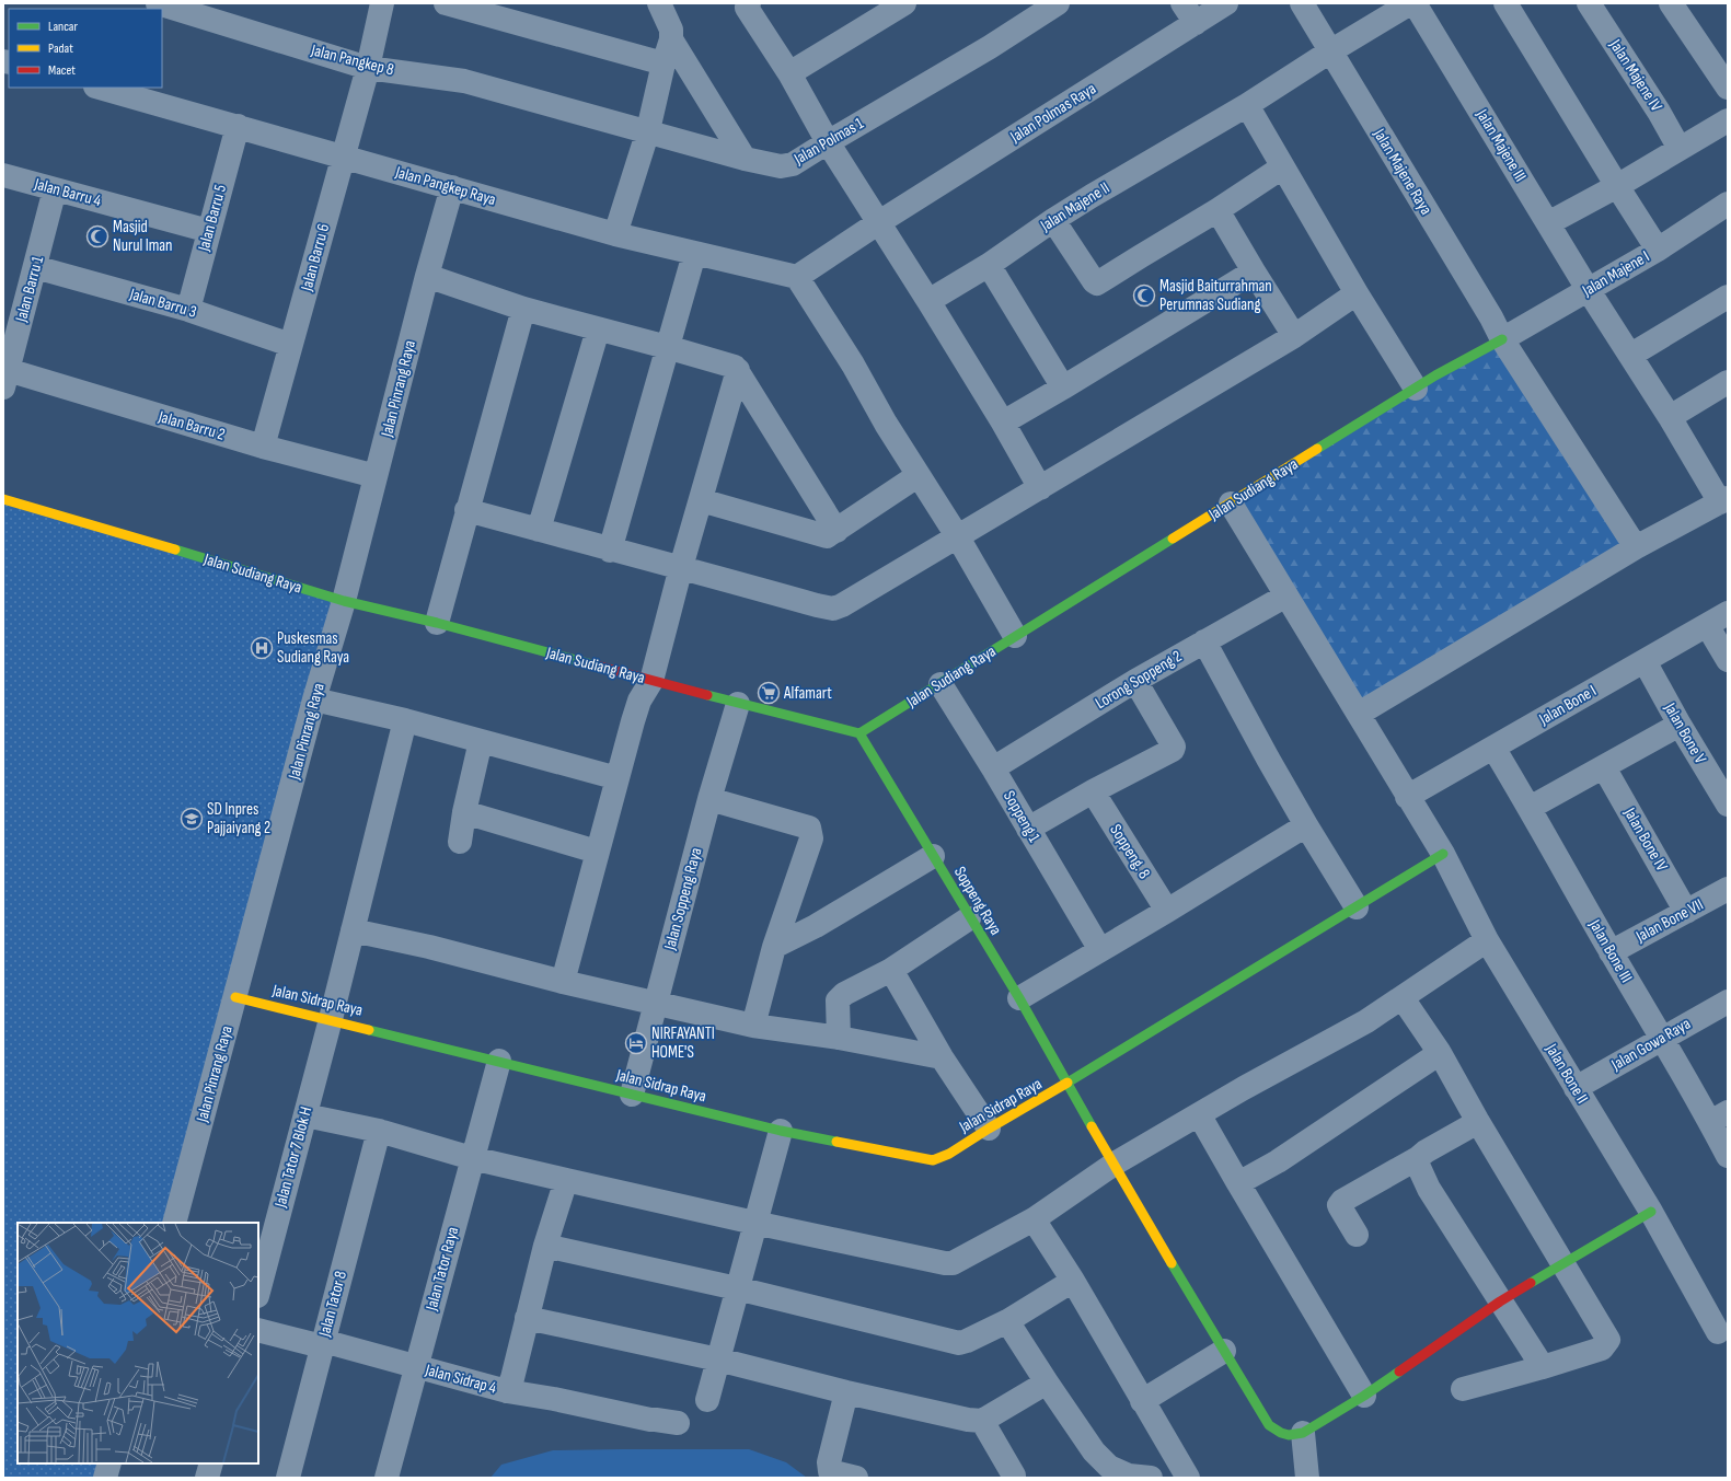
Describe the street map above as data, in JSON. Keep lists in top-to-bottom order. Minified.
{"streets":{"street":["Jalan Pangkep 8","Jalan Majene IV","Jalan Polmas Raya","Jalan Polmas 1","Jalan Majene III","Jalan Majene Raya","Jalan Pangkep Raya","Jalan Barru 4","Jalan Majene II","Jalan Barru 5","Jalan Barru 6","Jalan Majene I","Jalan Barru 1","Jalan Barru 3","Jalan Pinrang Raya","Jalan Barru 2","Jalan Sudiang Raya","Lorong Soppeng 2","Jalan Bone I","Jalan Bone V","Soppeng 1","Jalan Bone IV","Soppeng. 8","Jalan Soppeng Raya","Soppeng Raya","Jalan Bone VII","Jalan Bone III","Jalan Sidrap Raya","Jalan Gowa Raya","Jalan Bone II","Jalan Tator 7 Blok H","Jalan Tator Raya","Jalan Tator 8","Jalan Sidrap 4"]},"crossings":[["Jalan Pangkep 8","Jalan Polmas 1"],["Jalan Pangkep 8","Jalan Barru 6"],["Jalan Polmas Raya","Jalan Pangkep Raya"],["Jalan Majene III","Jalan Majene I"],["Jalan Majene Raya","Jalan Majene II"],["Jalan Majene Raya","Jalan Majene I"],["Jalan Majene Raya","Jalan Sudiang Raya"],["Jalan Pangkep Raya","Jalan Barru 5"],["Jalan Pangkep Raya","Jalan Barru 6"],["Jalan Pangkep Raya","Jalan Pinrang Raya"],["Jalan Barru 4","Jalan Barru 5"],["Jalan Barru 4","Jalan Barru 1"],["Jalan Barru 5","Jalan Barru 3"],["Jalan Barru 6","Jalan Barru 3"],["Jalan Barru 6","Jalan Barru 2"],["Jalan Majene I","Jalan Sudiang Raya"],["Jalan Barru 1","Jalan Barru 3"],["Jalan Barru 1","Jalan Barru 2"],["Jalan Pinrang Raya","Jalan Barru 2"],["Jalan Pinrang Raya","Jalan Sudiang Raya"],["Jalan Pinrang Raya","Jalan Sidrap Raya"],["Jalan Sudiang Raya","Soppeng 1"],["Jalan Sudiang Raya","Jalan Soppeng Raya"],["Jalan Sudiang Raya","Soppeng Raya"],["Jalan Sudiang Raya","Jalan Bone II"],["Lorong Soppeng 2","Soppeng 1"],["Lorong Soppeng 2","Jalan Bone II"],["Jalan Bone I","Jalan Bone V"],["Jalan Bone I","Jalan Bone III"],["Jalan Bone I","Jalan Bone II"],["Jalan Bone IV","Jalan Bone VII"],["Jalan Soppeng Raya","Jalan Sidrap Raya"],["Soppeng Raya","Jalan Sidrap Raya"],["Jalan Bone VII","Jalan Bone III"],["Jalan Bone III","Jalan Gowa Raya"],["Jalan Sidrap Raya","Jalan Bone II"],["Jalan Sidrap Raya","Jalan Tator 7 Blok H"],["Jalan Sidrap Raya","Jalan Tator Raya"],["Jalan Gowa Raya","Jalan Bone II"],["Jalan Tator Raya","Jalan Sidrap 4"],["Jalan Tator 8","Jalan Sidrap 4"]],"places":{"mosque":["Masjid Nurul Iman","Masjid Baiturrahman Perumnas Sudiang"],"hospital":["Puskesmas Sudiang Raya"],"supermarket":["Alfamart"],"school or university":["SD Inpres Pajjaiyang 2"],"hotel":["NIRFAYANTI HOME'S"]},"legend":["Lancar","Padat","Macet"]}
